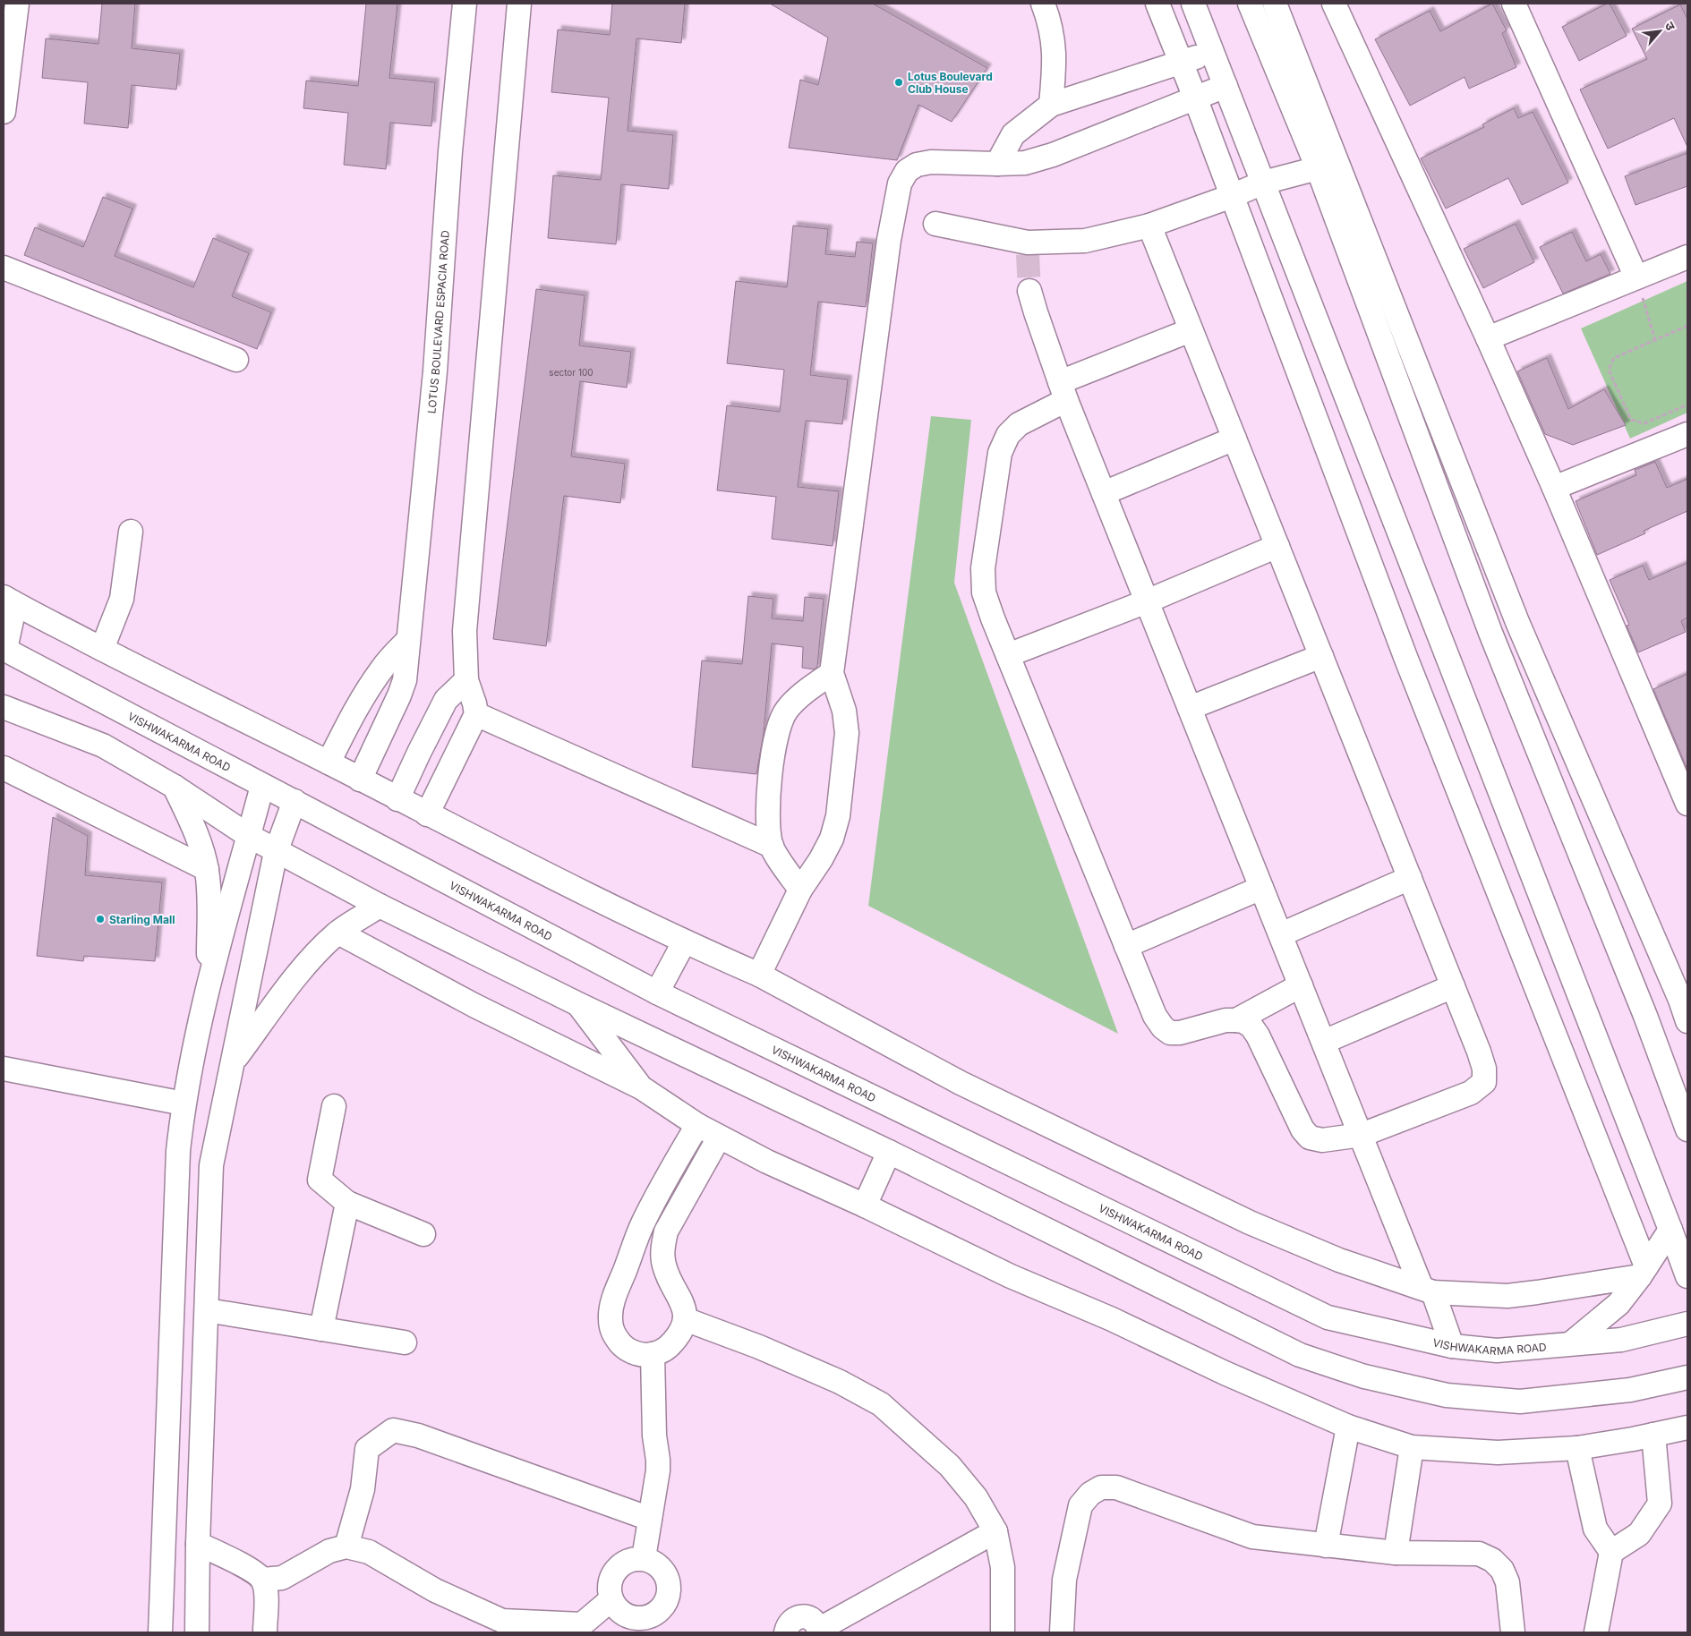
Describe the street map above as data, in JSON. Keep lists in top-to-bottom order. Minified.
{"streets":{"street":["LOTUS BOULEVARD ESPACIA ROAD","VISHWAKARMA ROAD"]},"places":["Lotus Boulevard Club House","Starling Mall"],"house_numbers":["sector 100"],"north":"top right"}
